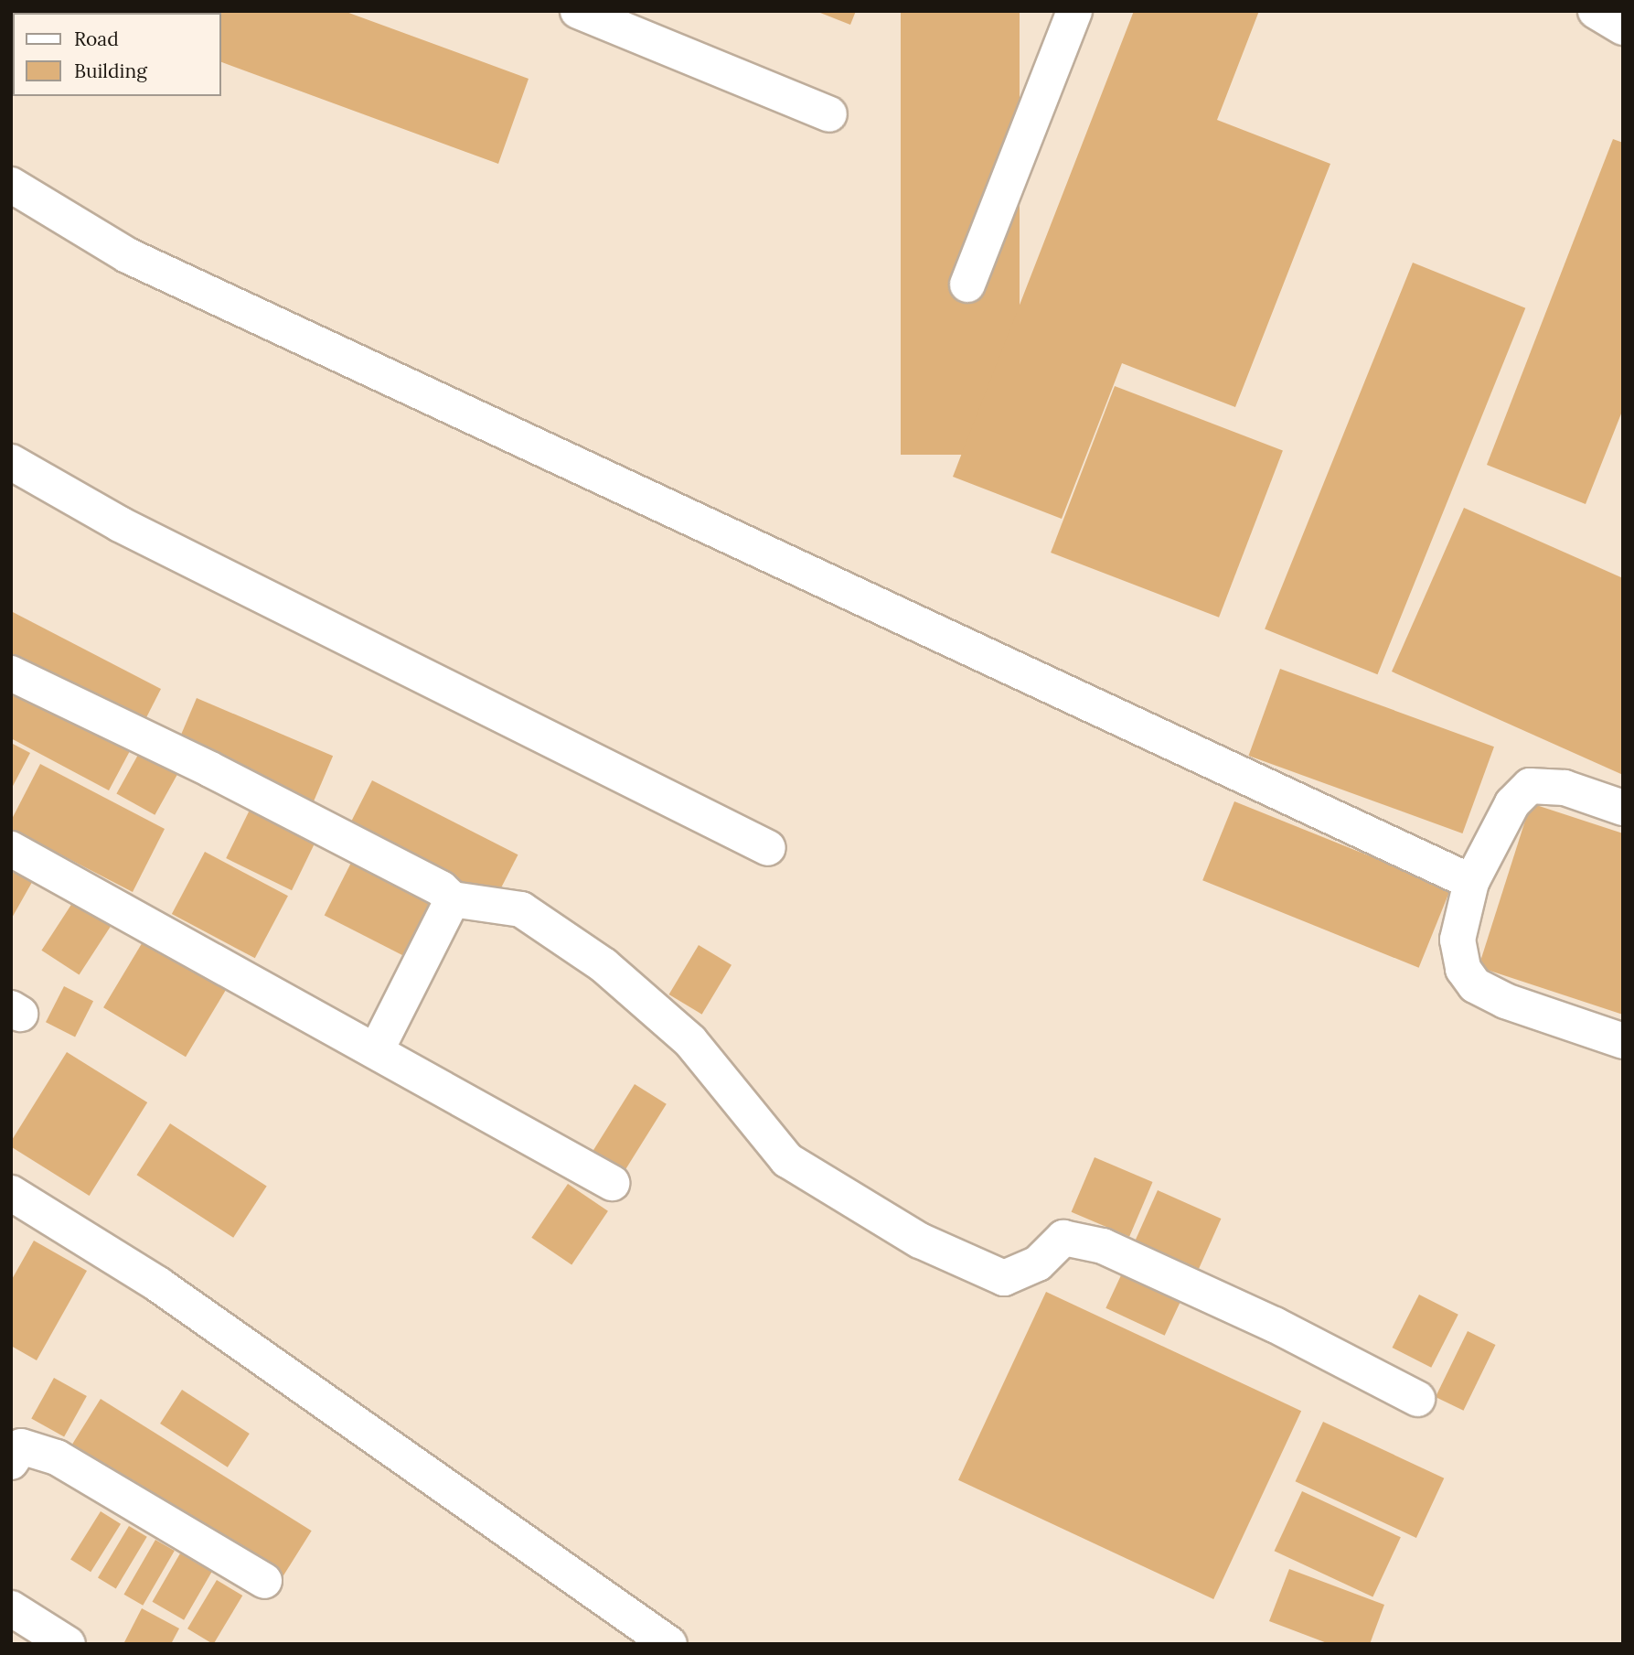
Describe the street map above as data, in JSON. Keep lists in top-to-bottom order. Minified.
{"legend":["Road","Building"]}
